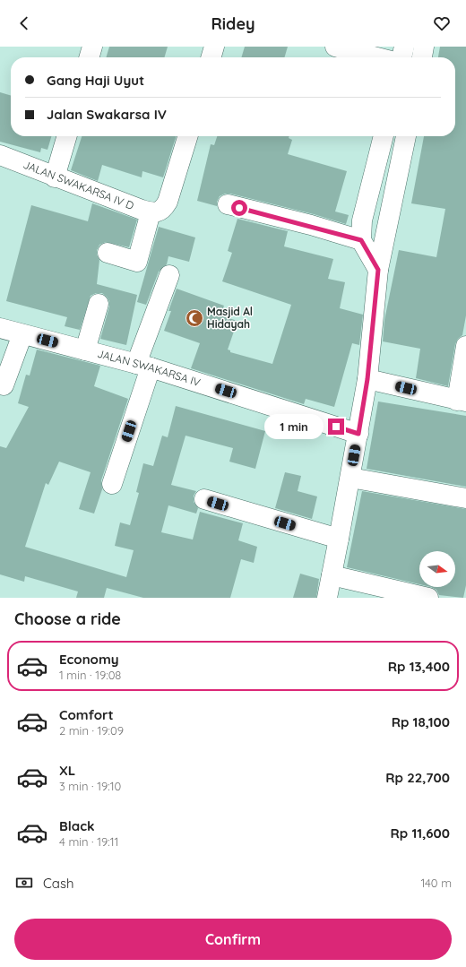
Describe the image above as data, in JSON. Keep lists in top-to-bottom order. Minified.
{"streets":{"street":["JALAN SWAKARSA IV D","JALAN SWAKARSA IV"]},"places":{"mosque":["Masjid Al Hidayah"]},"north":"right","page":{"header":"Ridey","banner":["Gang Haji Uyut","Jalan Swakarsa IV"],"bubble":"1 min","heading":"Choose a ride","list":[{"name":"Economy","note":"1 min · 19:08","value":"Rp 13,400"},{"name":"Comfort","note":"2 min · 19:09","value":"Rp 18,100"},{"name":"XL","note":"3 min · 19:10","value":"Rp 22,700"},{"name":"Black","note":"4 min · 19:11","value":"Rp 11,600"}],"pay":["Cash","140 m"],"buttons":"Confirm"}}
